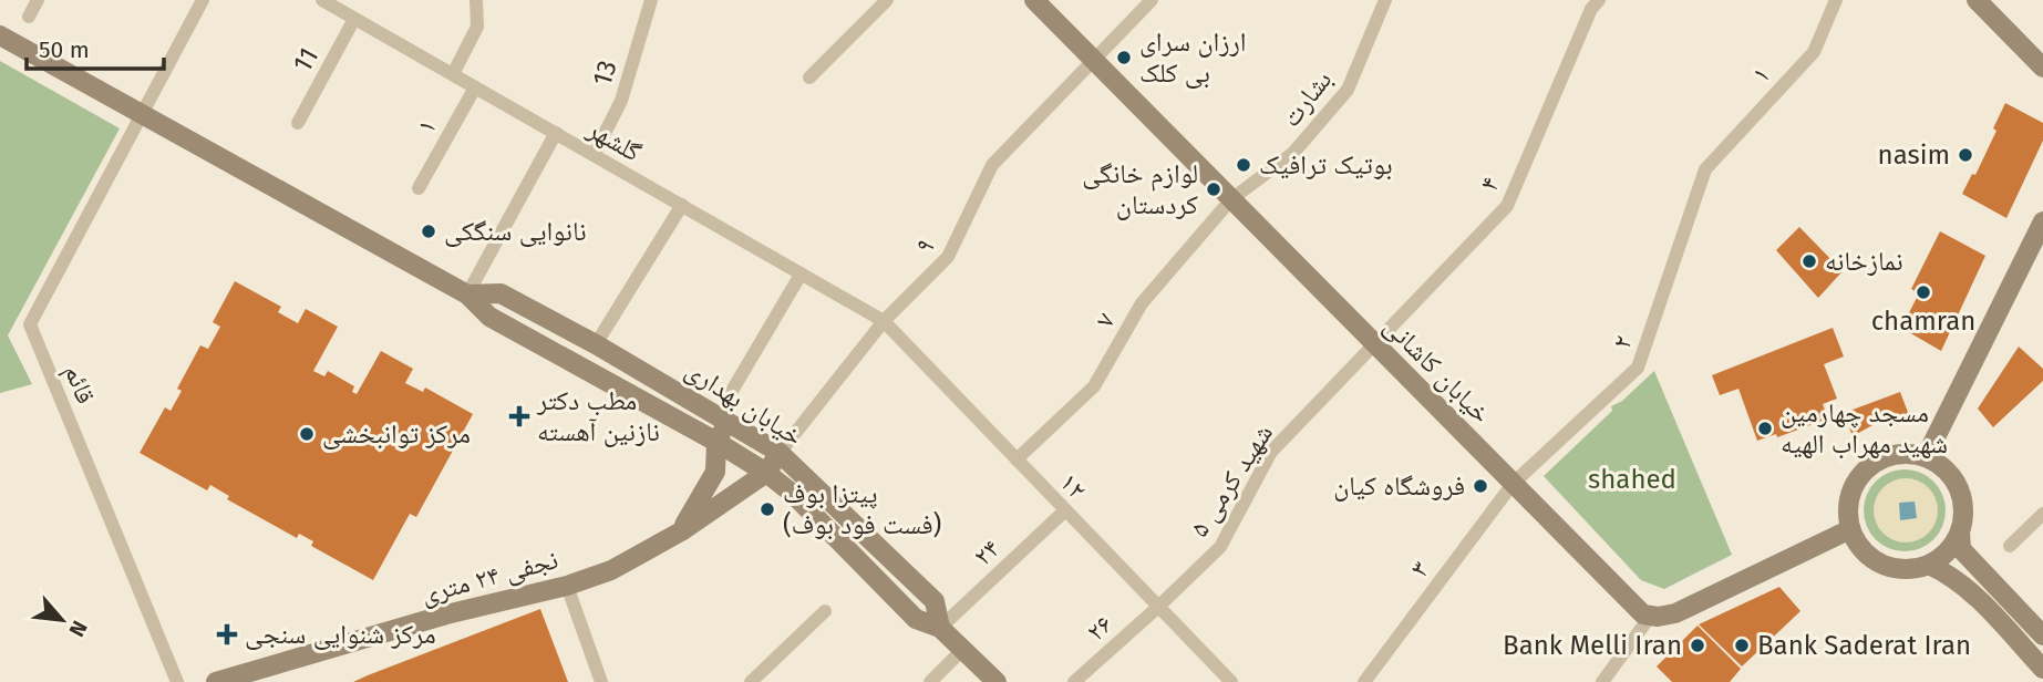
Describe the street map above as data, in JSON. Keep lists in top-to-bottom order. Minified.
{"streets":{"street":["11","13","۱","بشارت","گلشهر","۴","۹","۷","۲","خیابان کاشانی","قائم","خیابان بهداری","۵ شهید کرمی","۱۲","۲۴","۳","نجفی ۲۴ متری","۲۶"]},"crossings":[["11","گلشهر"],["13","گلشهر"],["۱","گلشهر"],["۱","۲"],["بشارت","۷"],["بشارت","خیابان کاشانی"],["گلشهر","۹"],["گلشهر","۱۲"],["۴","خیابان کاشانی"],["۴","۵ شهید کرمی"],["۹","خیابان کاشانی"],["۹","خیابان بهداری"],["۹","۱۲"],["۷","خیابان کاشانی"],["۷","۱۲"],["۲","خیابان کاشانی"],["۲","۳"],["خیابان کاشانی","۵ شهید کرمی"],["خیابان کاشانی","۳"],["قائم","خیابان بهداری"],["خیابان بهداری","۲۴"],["خیابان بهداری","نجفی ۲۴ متری"],["۵ شهید کرمی","۱۲"],["۵ شهید کرمی","۲۶"],["۱۲","۲۴"],["۱۲","۲۶"]],"parks":["shahed"],"places":{"other":["ارزان سرای بی کلک","nasim","بوتیک ترافیک","لوازم خانگی کردستان","نانوایی سنگکی","نمازخانه","chamran","مسجد چهارمین شهید مهراب الهیه","مرکز توانبخشی","فروشگاه کیان","پیتزا بوف (فست فود بوف)","Bank Melli Iran","Bank Saderat Iran"],"health":["مطب دکتر نازنین آهسته","مرکز شنوایی سنجی"]},"scale_bar":"50 m","north":"bottom right"}
